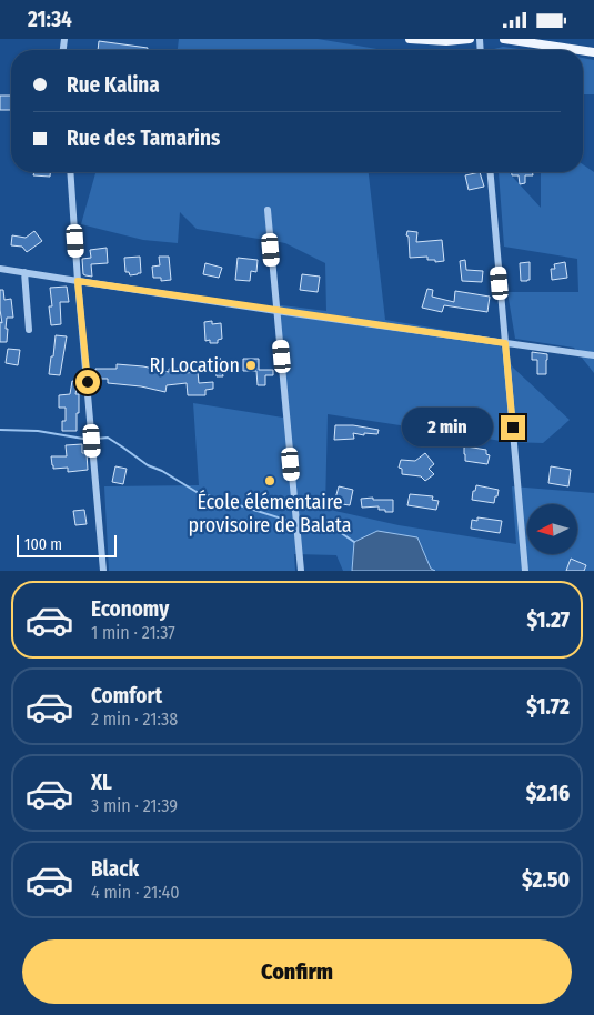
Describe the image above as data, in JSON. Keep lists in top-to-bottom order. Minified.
{"places":["RJ Location","École élémentaire provisoire de Balata"],"scale_bar":"100 m","north":"left","page":{"status":"21:34","banner":["Rue Kalina","Rue des Tamarins"],"bubble":"2 min","scale":"100 m","list":[{"name":"Economy","note":"1 min · 21:37","value":"$1.27"},{"name":"Comfort","note":"2 min · 21:38","value":"$1.72"},{"name":"XL","note":"3 min · 21:39","value":"$2.16"},{"name":"Black","note":"4 min · 21:40","value":"$2.50"}],"buttons":"Confirm"}}
